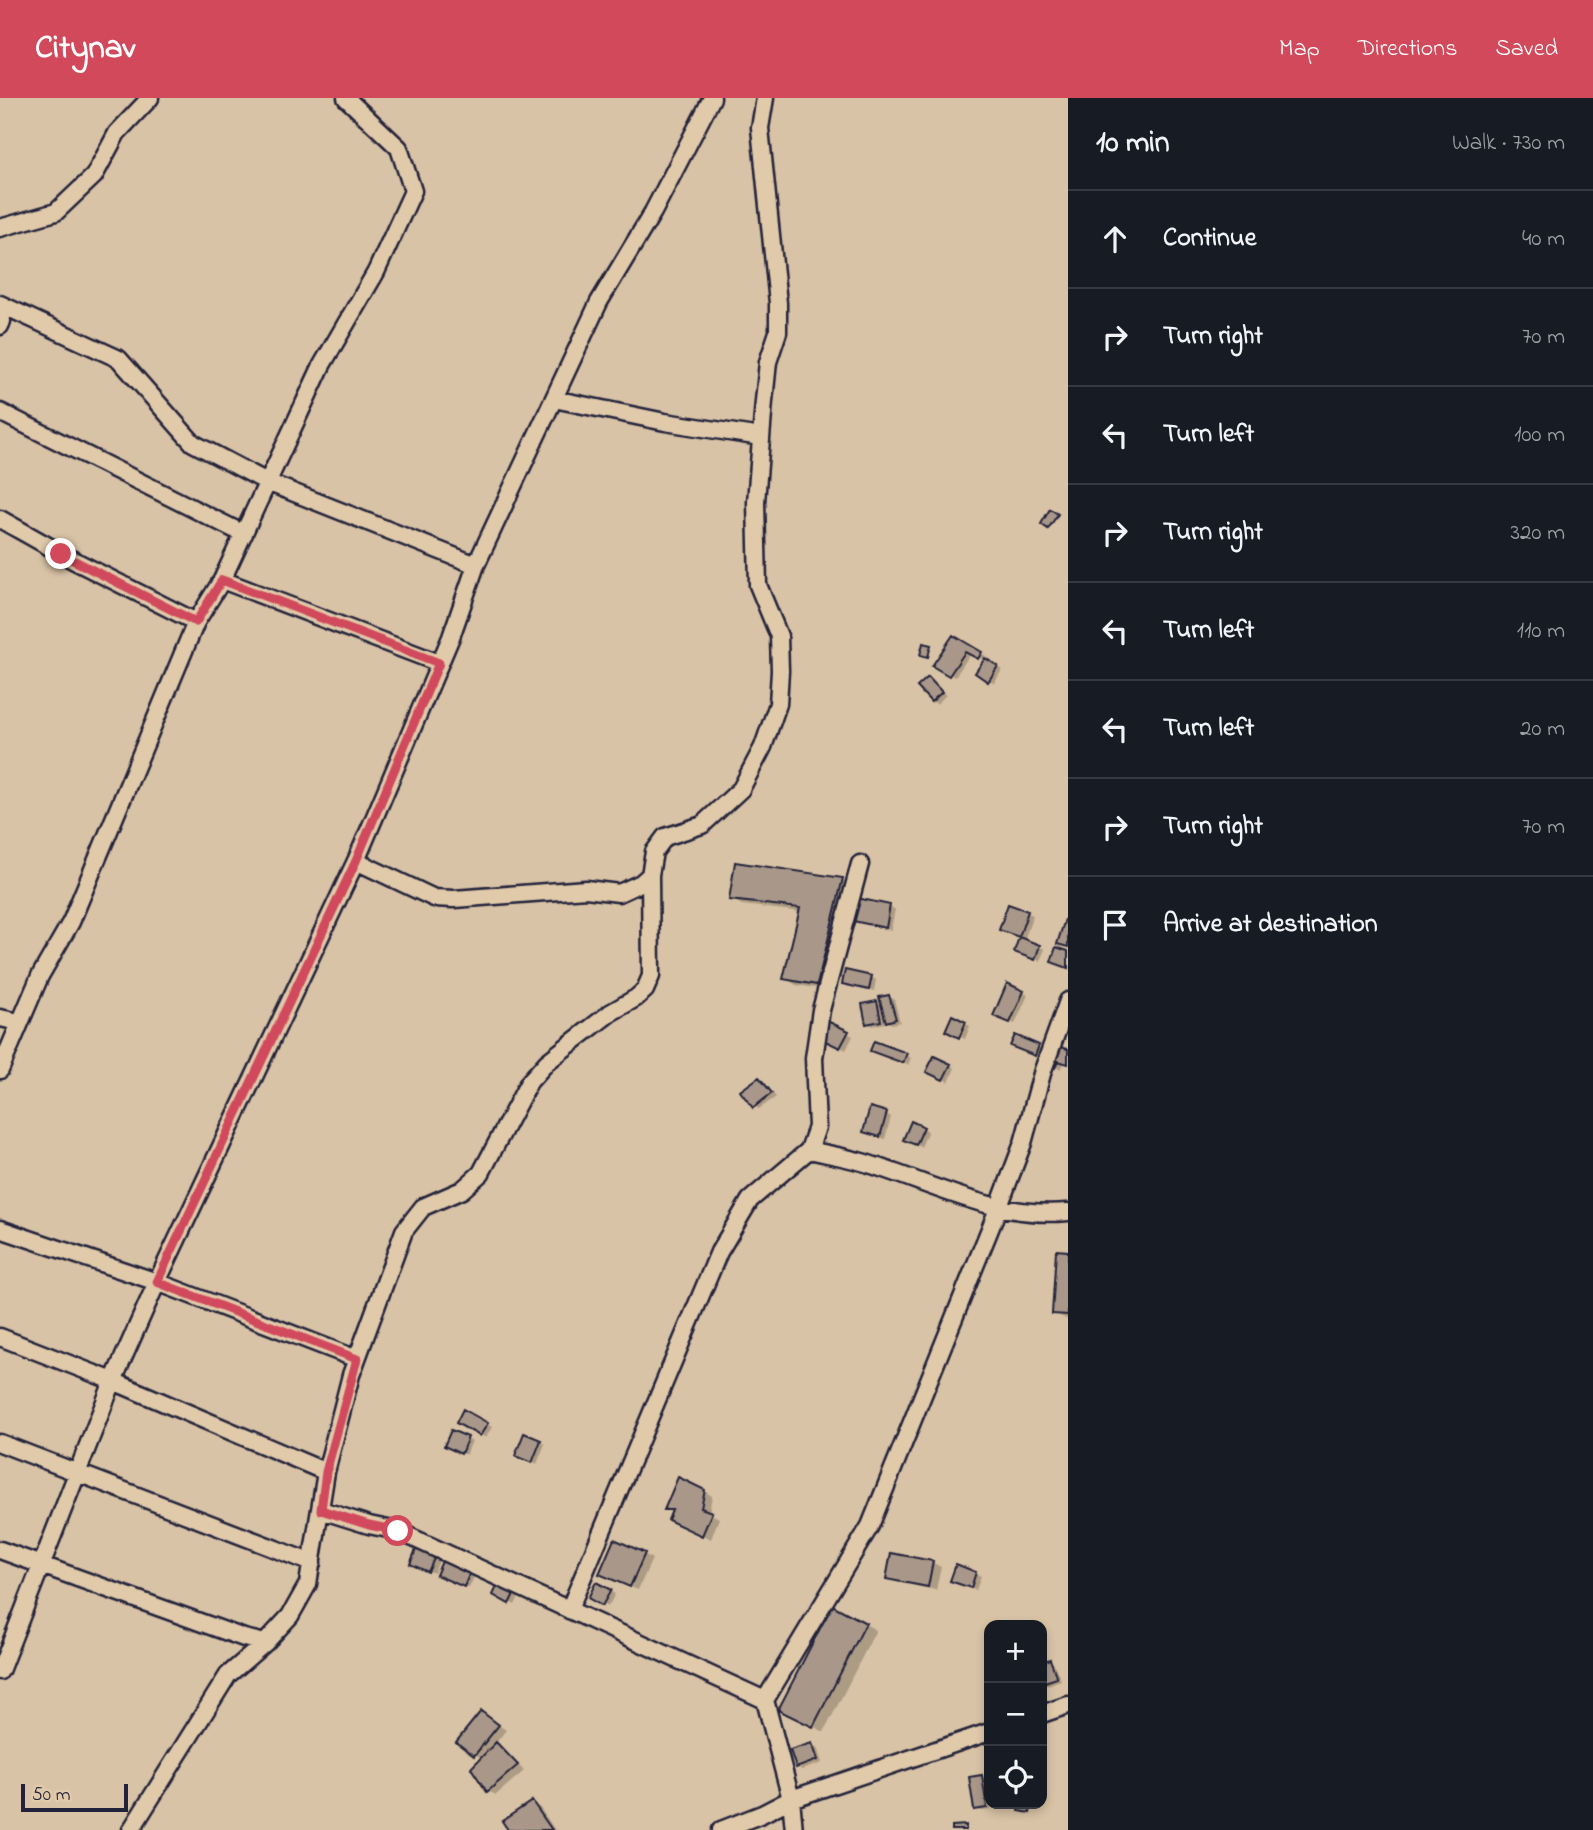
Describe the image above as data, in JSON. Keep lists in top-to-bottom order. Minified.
{"scale_bar":"50 m","page":{"header":"Citynav","nav":["Map","Directions","Saved"],"heading":["10 min","Walk · 730 m"],"list":[["Continue","40 m"],["Turn right","70 m"],["Turn left","100 m"],["Turn right","320 m"],["Turn left","110 m"],["Turn left","20 m"],["Turn right","70 m"],"Arrive at destination"],"map_buttons":["+","−"],"scale":"50 m"}}
